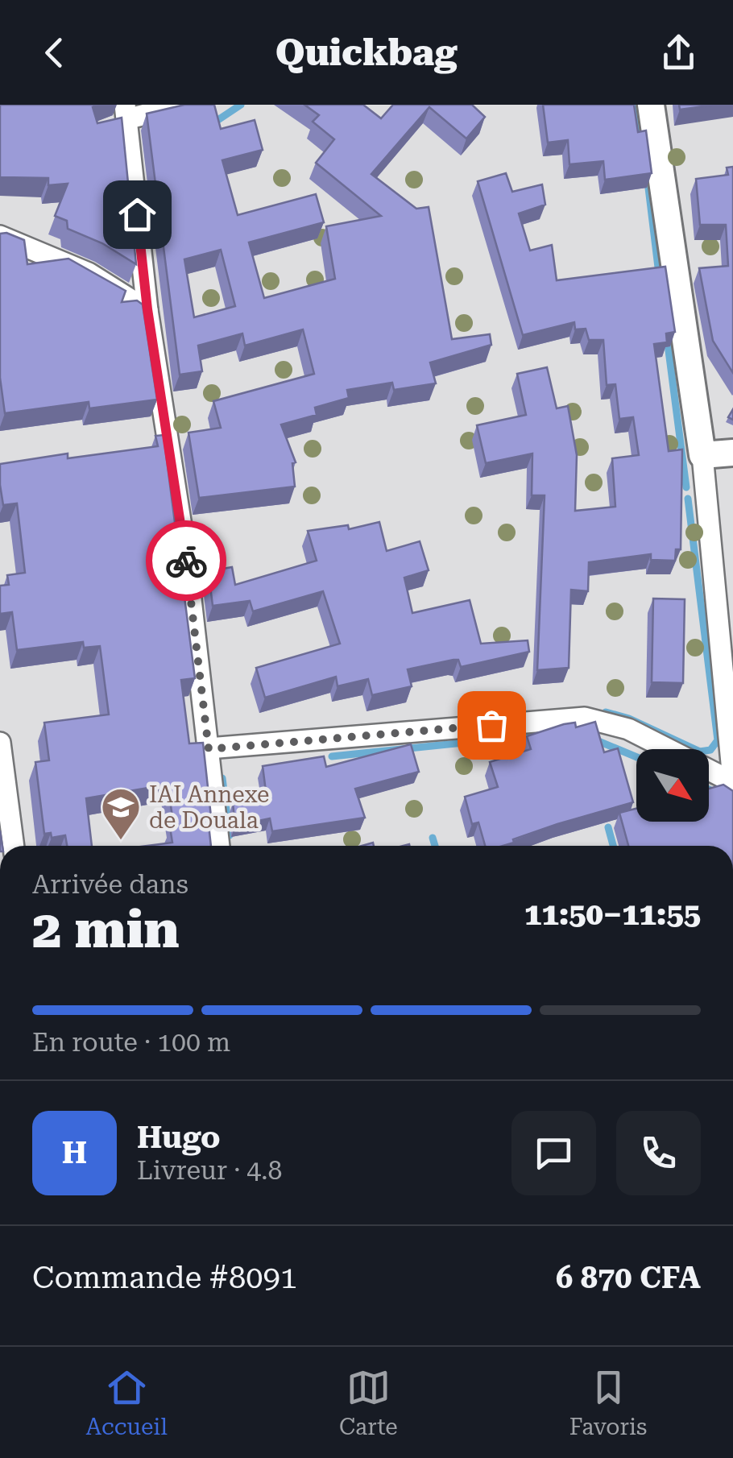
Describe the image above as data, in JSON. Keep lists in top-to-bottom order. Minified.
{"places":{"school or university":["IAI Annexe de Douala"]},"north":"bottom right","page":{"header":"Quickbag","heading":["2 min","Arrivée dans","11:50–11:55"],"panel":["Hugo","Livreur · 4.8","Commande #8091","6 870 CFA"],"bar":"En route · 100 m","round":"H","tabs":["Accueil","Carte","Favoris"]}}
